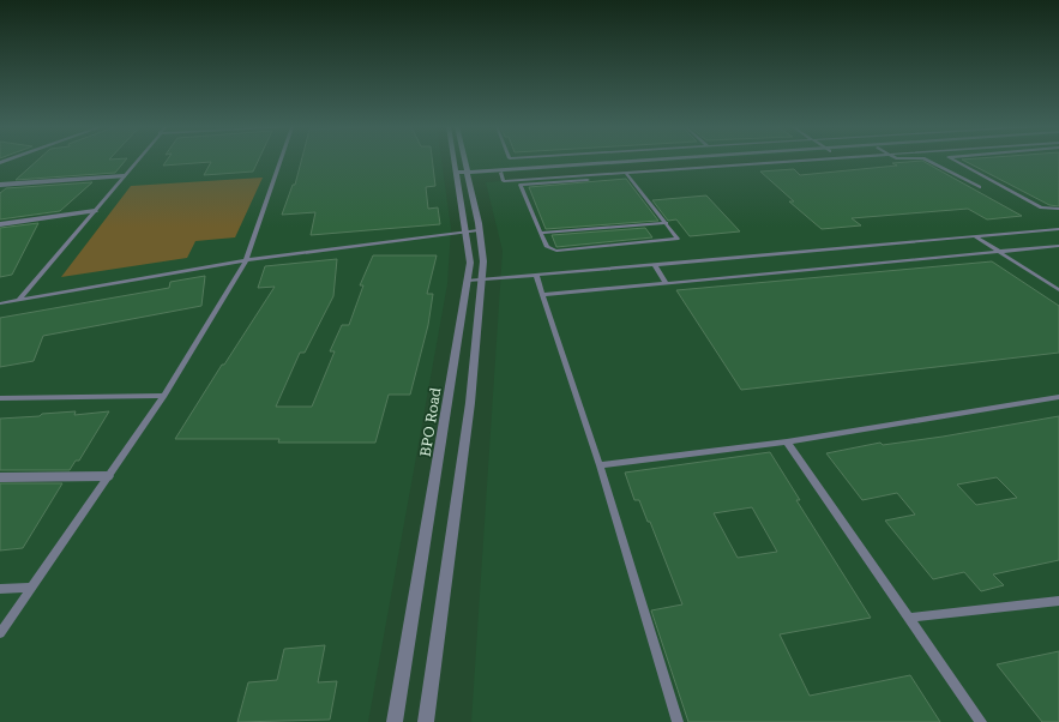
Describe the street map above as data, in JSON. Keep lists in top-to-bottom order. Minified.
{"streets":{"street":["BPO Road"]}}
